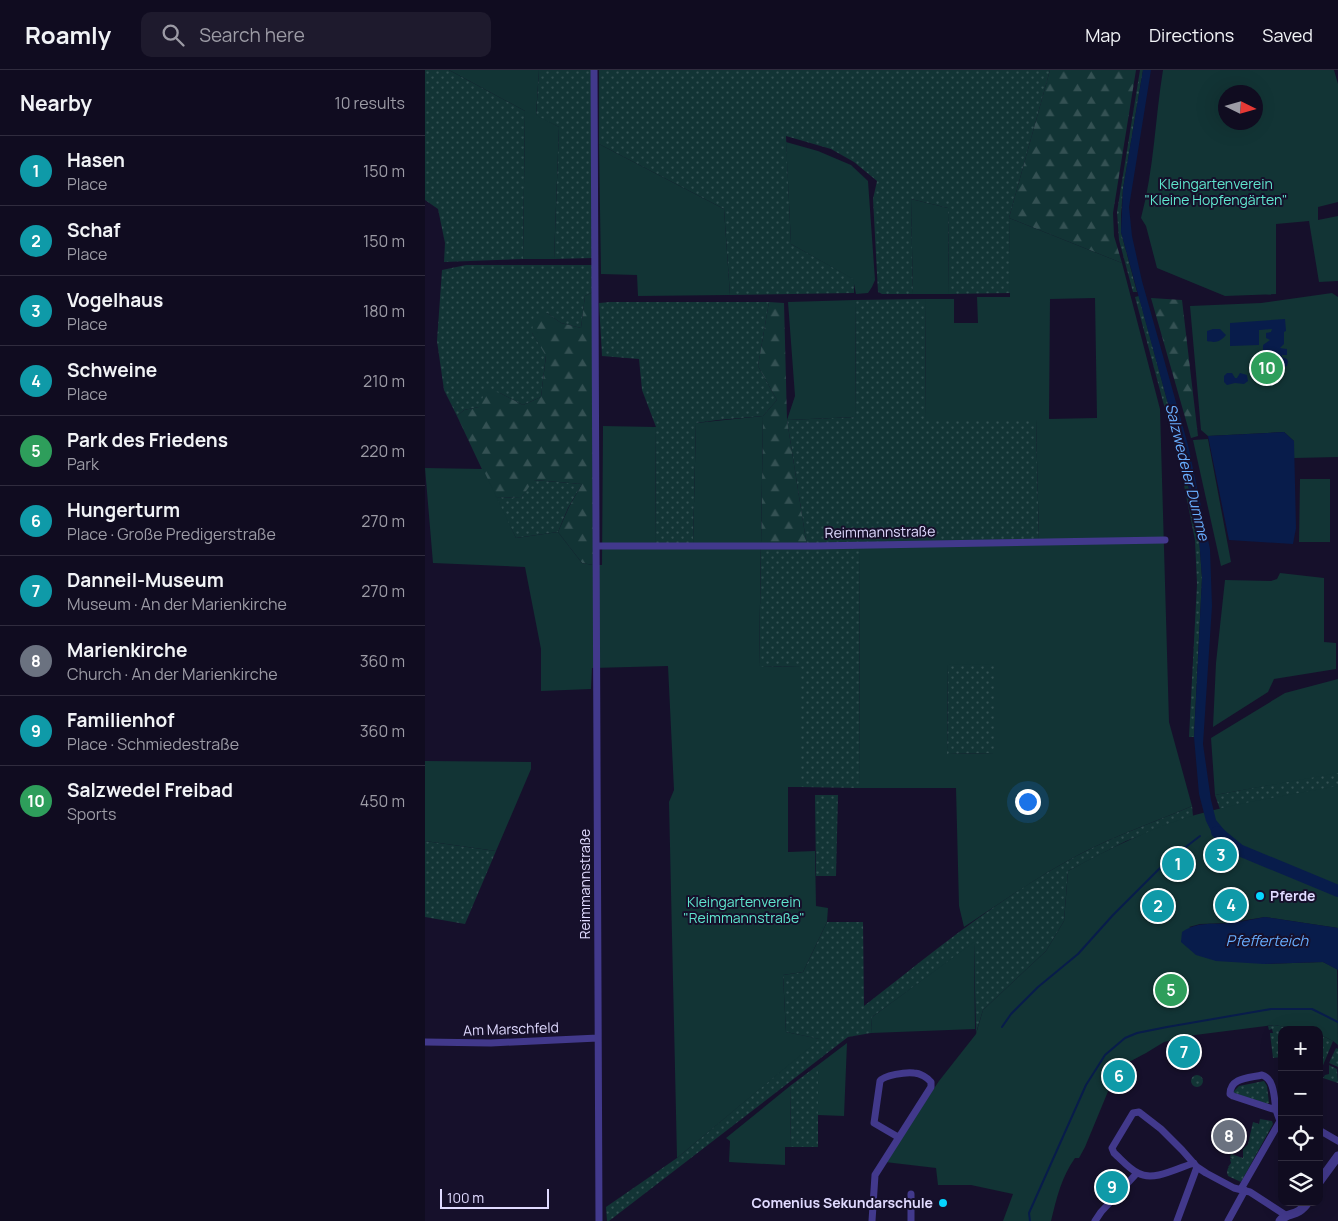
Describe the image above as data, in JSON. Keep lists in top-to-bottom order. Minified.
{"streets":{"street":["Reimmannstraße","Am Marschfeld"]},"crossings":[["Reimmannstraße","Am Marschfeld"]],"water":["Salzwedeler Dumme","Pfefferteich"],"parks":["Kleingartenverein \"Kleine Hopfengärten\"","Kleingartenverein \"Reimmannstraße\""],"places":["Pferde","Comenius Sekundarschule"],"scale_bar":"100 m","north":"right","page":{"header":"Roamly","search":"Search here","nav":["Map","Directions","Saved"],"heading":["Nearby","10 results"],"list":[{"mark":"1","name":"Hasen","note":"Place","value":"150 m"},{"mark":"2","name":"Schaf","note":"Place","value":"150 m"},{"mark":"3","name":"Vogelhaus","note":"Place","value":"180 m"},{"mark":"4","name":"Schweine","note":"Place","value":"210 m"},{"mark":"5","name":"Park des Friedens","note":"Park","value":"220 m"},{"mark":"6","name":"Hungerturm","note":"Place · Große Predigerstraße","value":"270 m"},{"mark":"7","name":"Danneil-Museum","note":"Museum · An der Marienkirche","value":"270 m"},{"mark":"8","name":"Marienkirche","note":"Church · An der Marienkirche","value":"360 m"},{"mark":"9","name":"Familienhof","note":"Place · Schmiedestraße","value":"360 m"},{"mark":"10","name":"Salzwedel Freibad","note":"Sports","value":"450 m"}],"pins":["10","3","1","4","2","5","7","6","8","9"],"map_buttons":["+","−"],"scale":"100 m"}}
